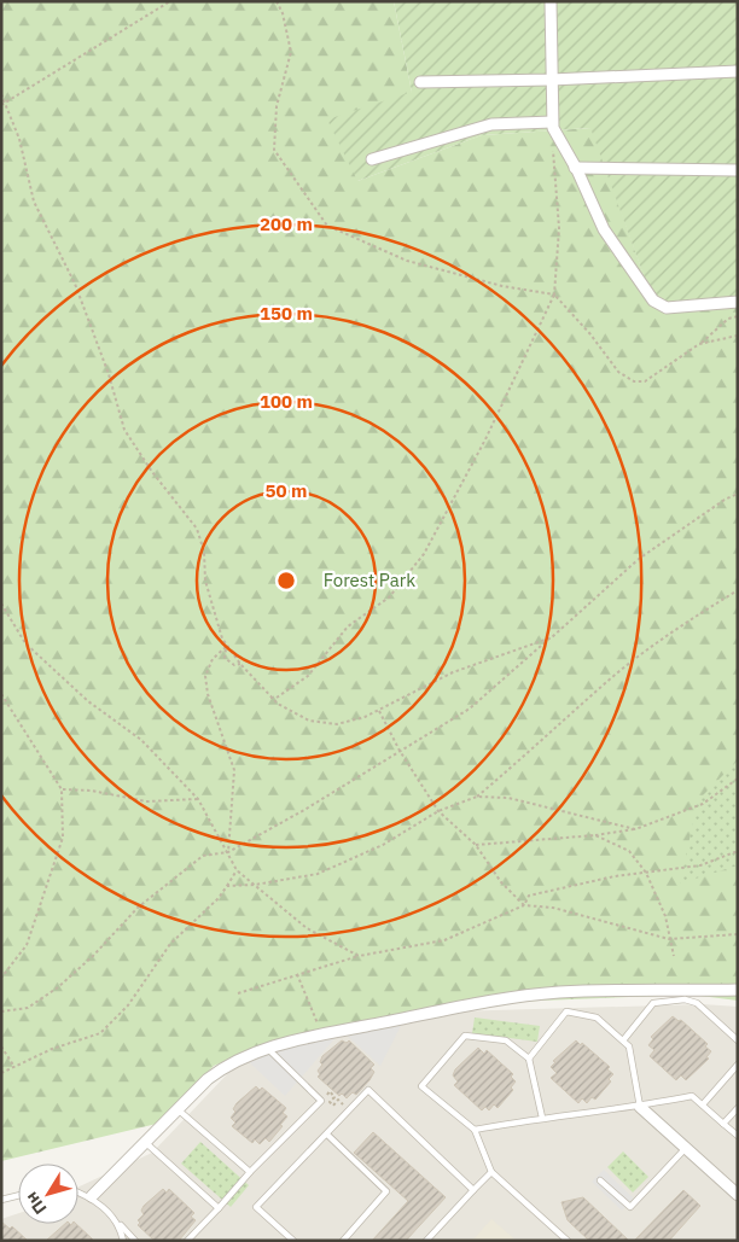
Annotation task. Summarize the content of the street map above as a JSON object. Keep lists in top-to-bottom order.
{
  "parks": ["Forest Park"],
  "north": "bottom left",
  "rings": [
    "200 m",
    "150 m",
    "100 m",
    "50 m"
  ]
}
